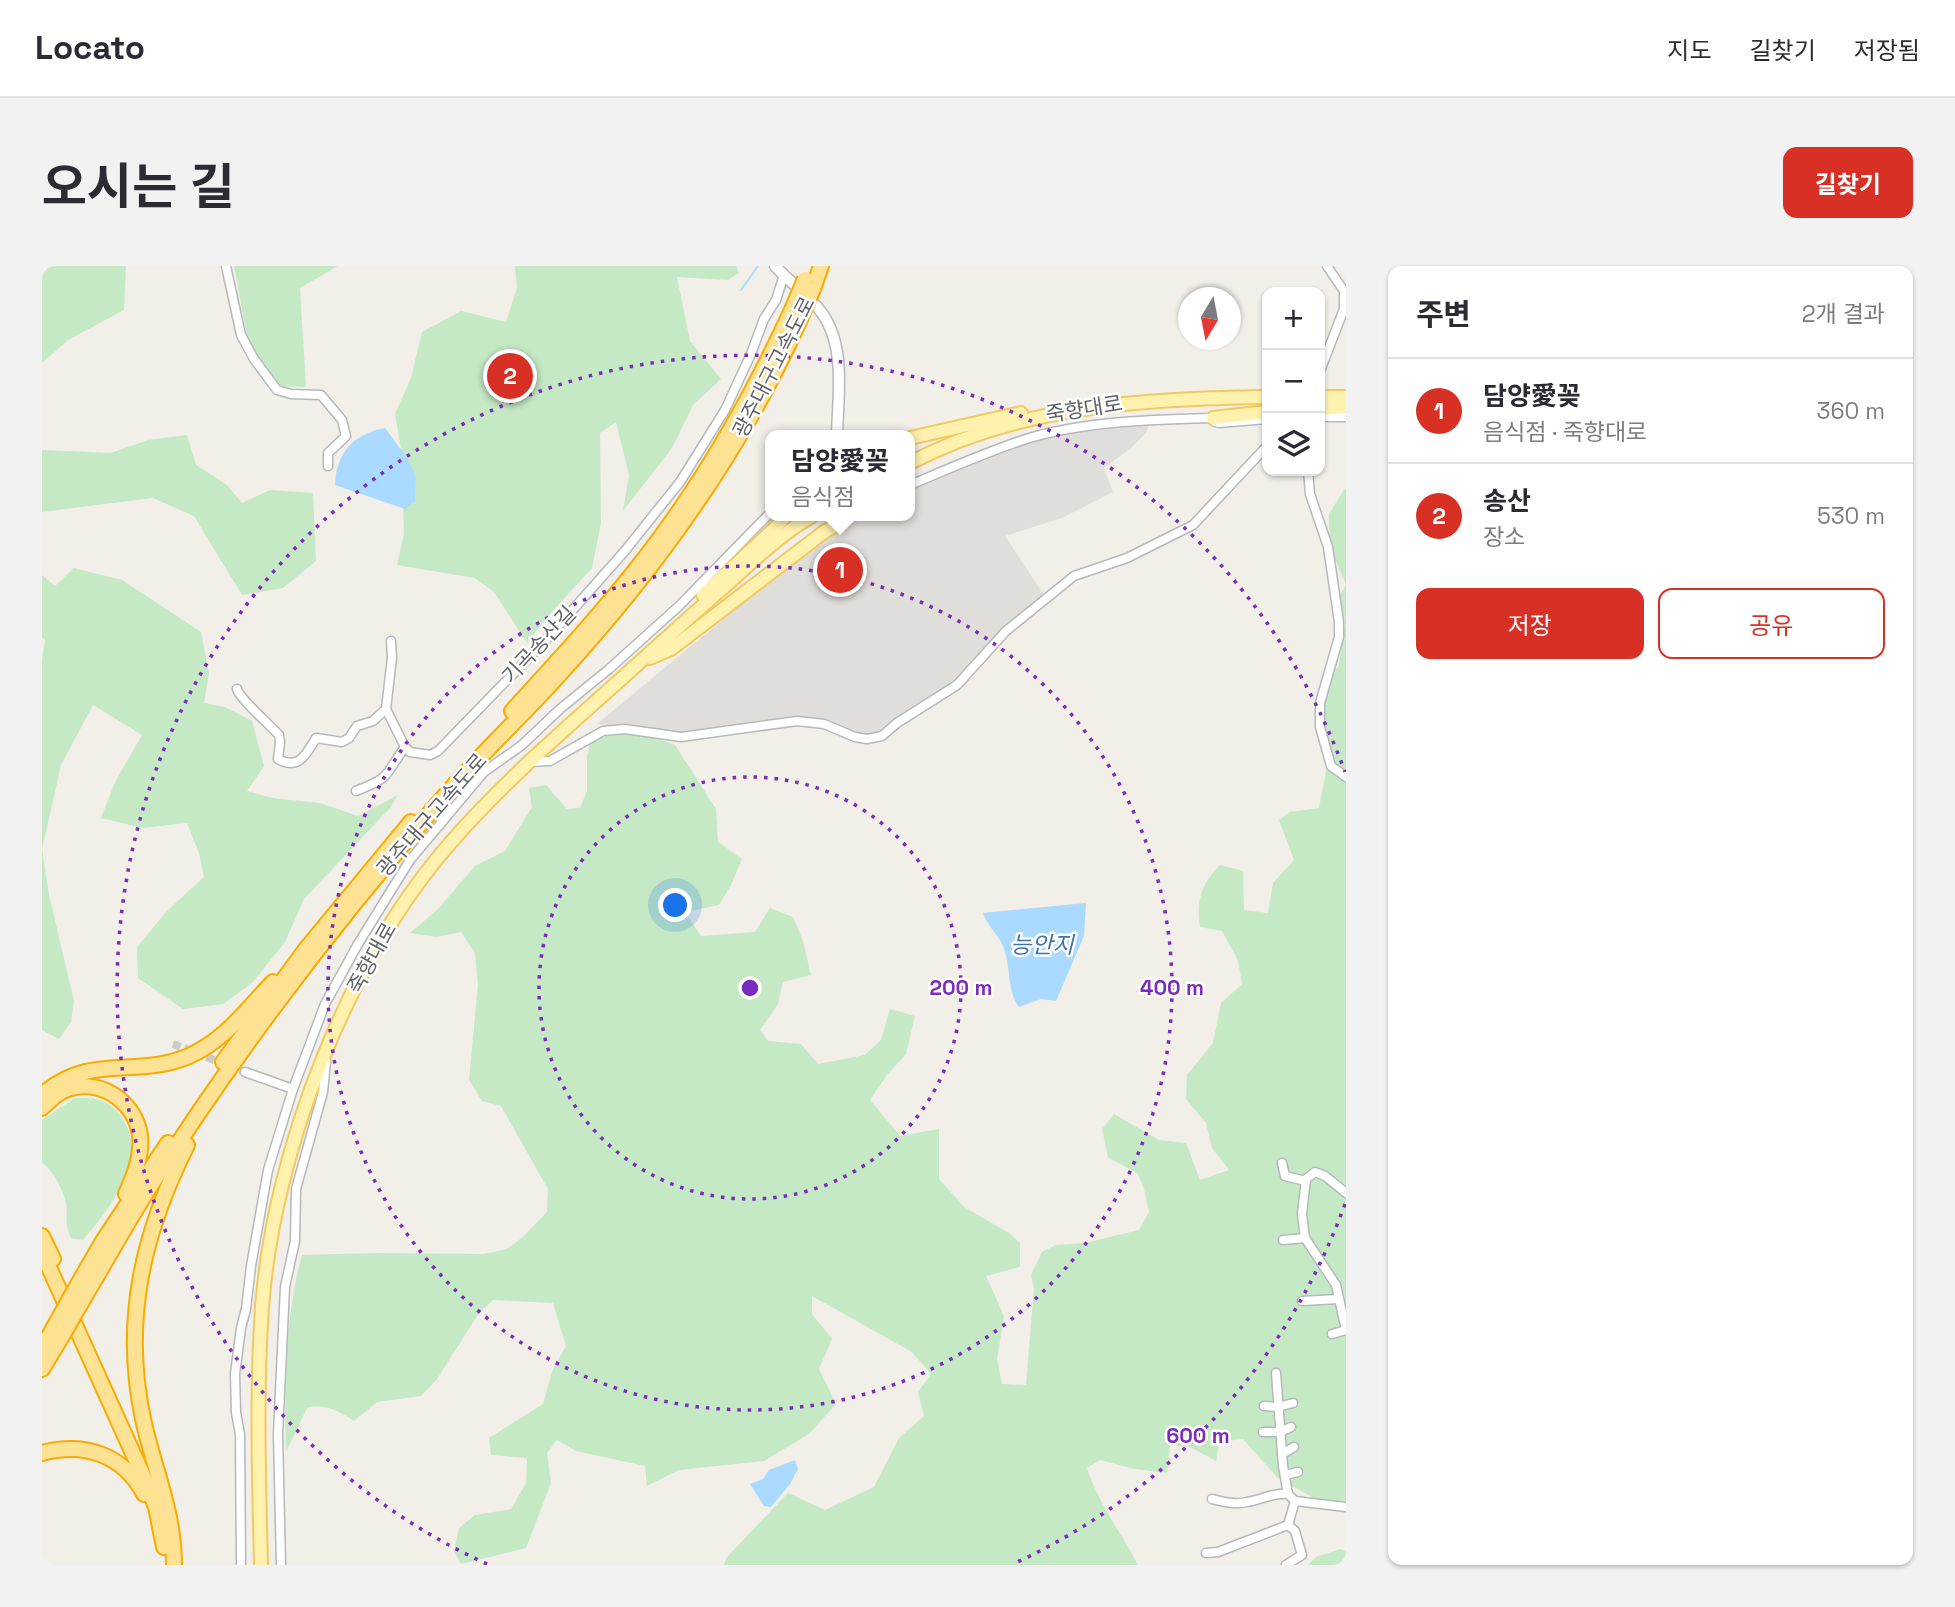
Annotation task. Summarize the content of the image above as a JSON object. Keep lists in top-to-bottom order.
{
  "streets": {
    "highway": ["광주대구고속도로"],
    "main road": ["죽향대로"],
    "street": ["기곡송산길"]
  },
  "water": ["능안지"],
  "north": "bottom",
  "page": {
    "header": "Locato",
    "nav": ["지도", "길찾기", "저장됨"],
    "title": "오시는 길",
    "buttons": [
      "길찾기",
      ["저장", "공유"]
    ],
    "heading": ["주변", "2개 결과"],
    "map_buttons": ["+", "−"],
    "pins": ["2", "1"],
    "list": [
      {
        "mark": "1",
        "name": "담양愛꽂",
        "note": "음식점 · 죽향대로",
        "value": "360 m"
      },
      {
        "mark": "2",
        "name": "송산",
        "note": "장소",
        "value": "530 m"
      }
    ],
    "popup": ["담양愛꽂", "음식점"]
  },
  "rings": ["200 m", "400 m", "600 m"]
}
